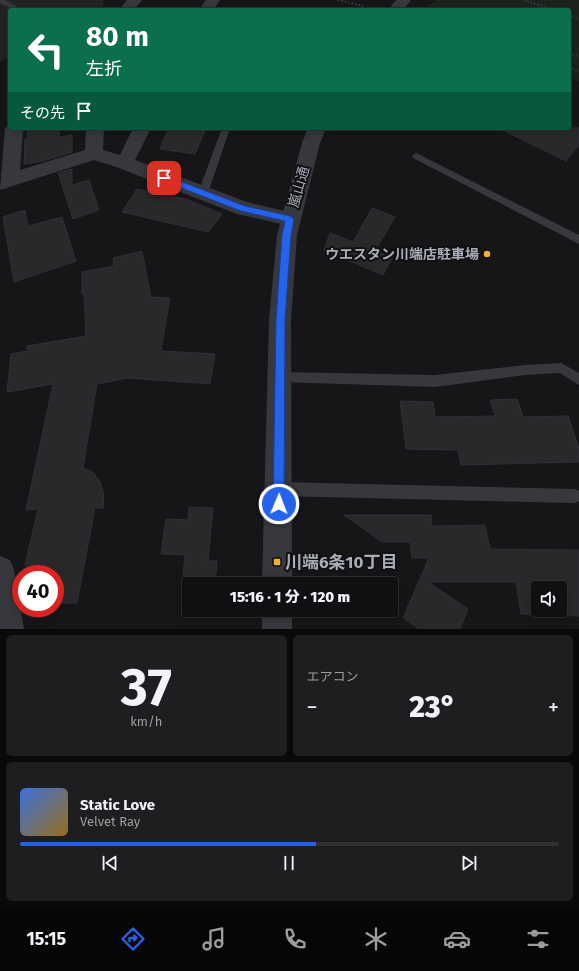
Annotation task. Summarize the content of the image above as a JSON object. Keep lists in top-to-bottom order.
{
  "streets": {
    "street": ["嵐山通"]
  },
  "places": {
    "other": ["ウエスタン川端店駐車場"],
    "transit": ["川端6条10丁目"]
  },
  "page": {
    "turn": ["80 m", "左折"],
    "then": "その先",
    "limit": "40",
    "trip": "15:16 · 1 分 · 120 m",
    "tile": [
      ["37", "km/h"],
      "エアコン"
    ],
    "heat": ["−", "23°", "+"],
    "song": ["Static Love", "Velvet Ray"],
    "tabs": "15:15"
  }
}
